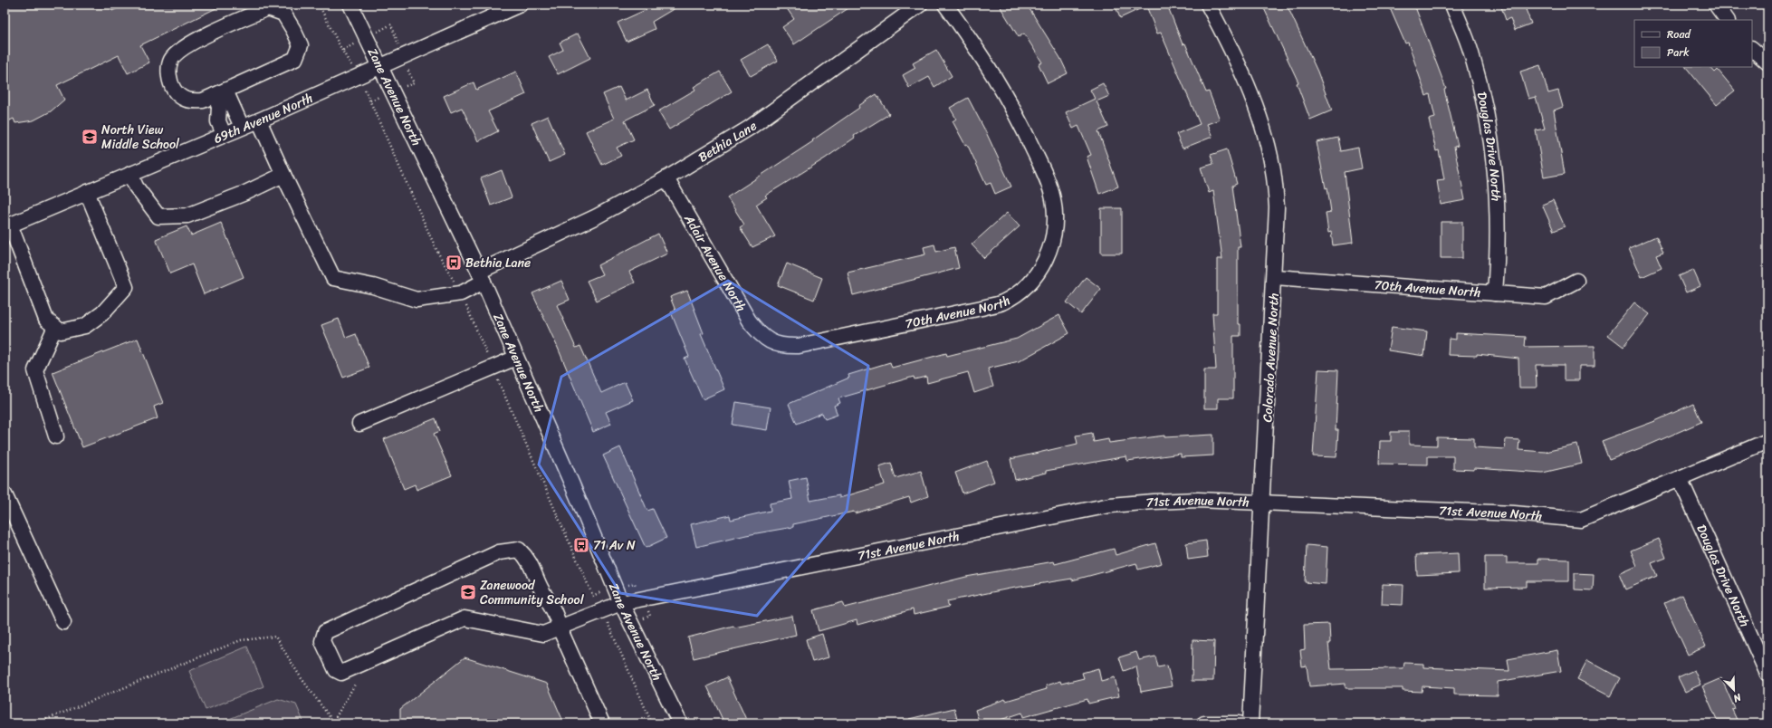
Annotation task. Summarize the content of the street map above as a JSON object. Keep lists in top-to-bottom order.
{
  "streets": {
    "street": [
      "Zane Avenue North",
      "69th Avenue North",
      "Bethia Lane",
      "Douglas Drive North",
      "Adair Avenue North",
      "70th Avenue North",
      "Colorado Avenue North",
      "71st Avenue North"
    ]
  },
  "crossings": [
    ["Zane Avenue North", "69th Avenue North"],
    ["Zane Avenue North", "Bethia Lane"],
    ["Zane Avenue North", "71st Avenue North"],
    ["69th Avenue North", "Bethia Lane"],
    ["Bethia Lane", "Adair Avenue North"],
    ["Douglas Drive North", "70th Avenue North"],
    ["Douglas Drive North", "71st Avenue North"],
    ["Adair Avenue North", "70th Avenue North"],
    ["70th Avenue North", "Colorado Avenue North"],
    ["Colorado Avenue North", "71st Avenue North"]
  ],
  "places": {
    "school or university": ["North View Middle School", "Zanewood Community School"],
    "bus stop": ["Bethia Lane", "71 Av N"]
  },
  "legend": ["Road", "Park"],
  "north": "bottom right"
}
